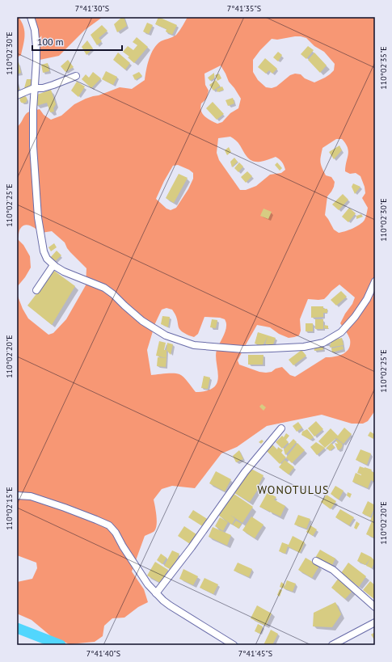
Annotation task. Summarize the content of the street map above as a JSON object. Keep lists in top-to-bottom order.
{
  "districts": ["WONOTULUS"],
  "scale_bar": "100 m",
  "coordinates": [
    "7°41'30\"S",
    "7°41'35\"S",
    "110°02'30\"E",
    "110°02'35\"E",
    "110°02'25\"E",
    "110°02'20\"E",
    "110°02'15\"E",
    "7°41'40\"S",
    "7°41'45\"S"
  ]
}
